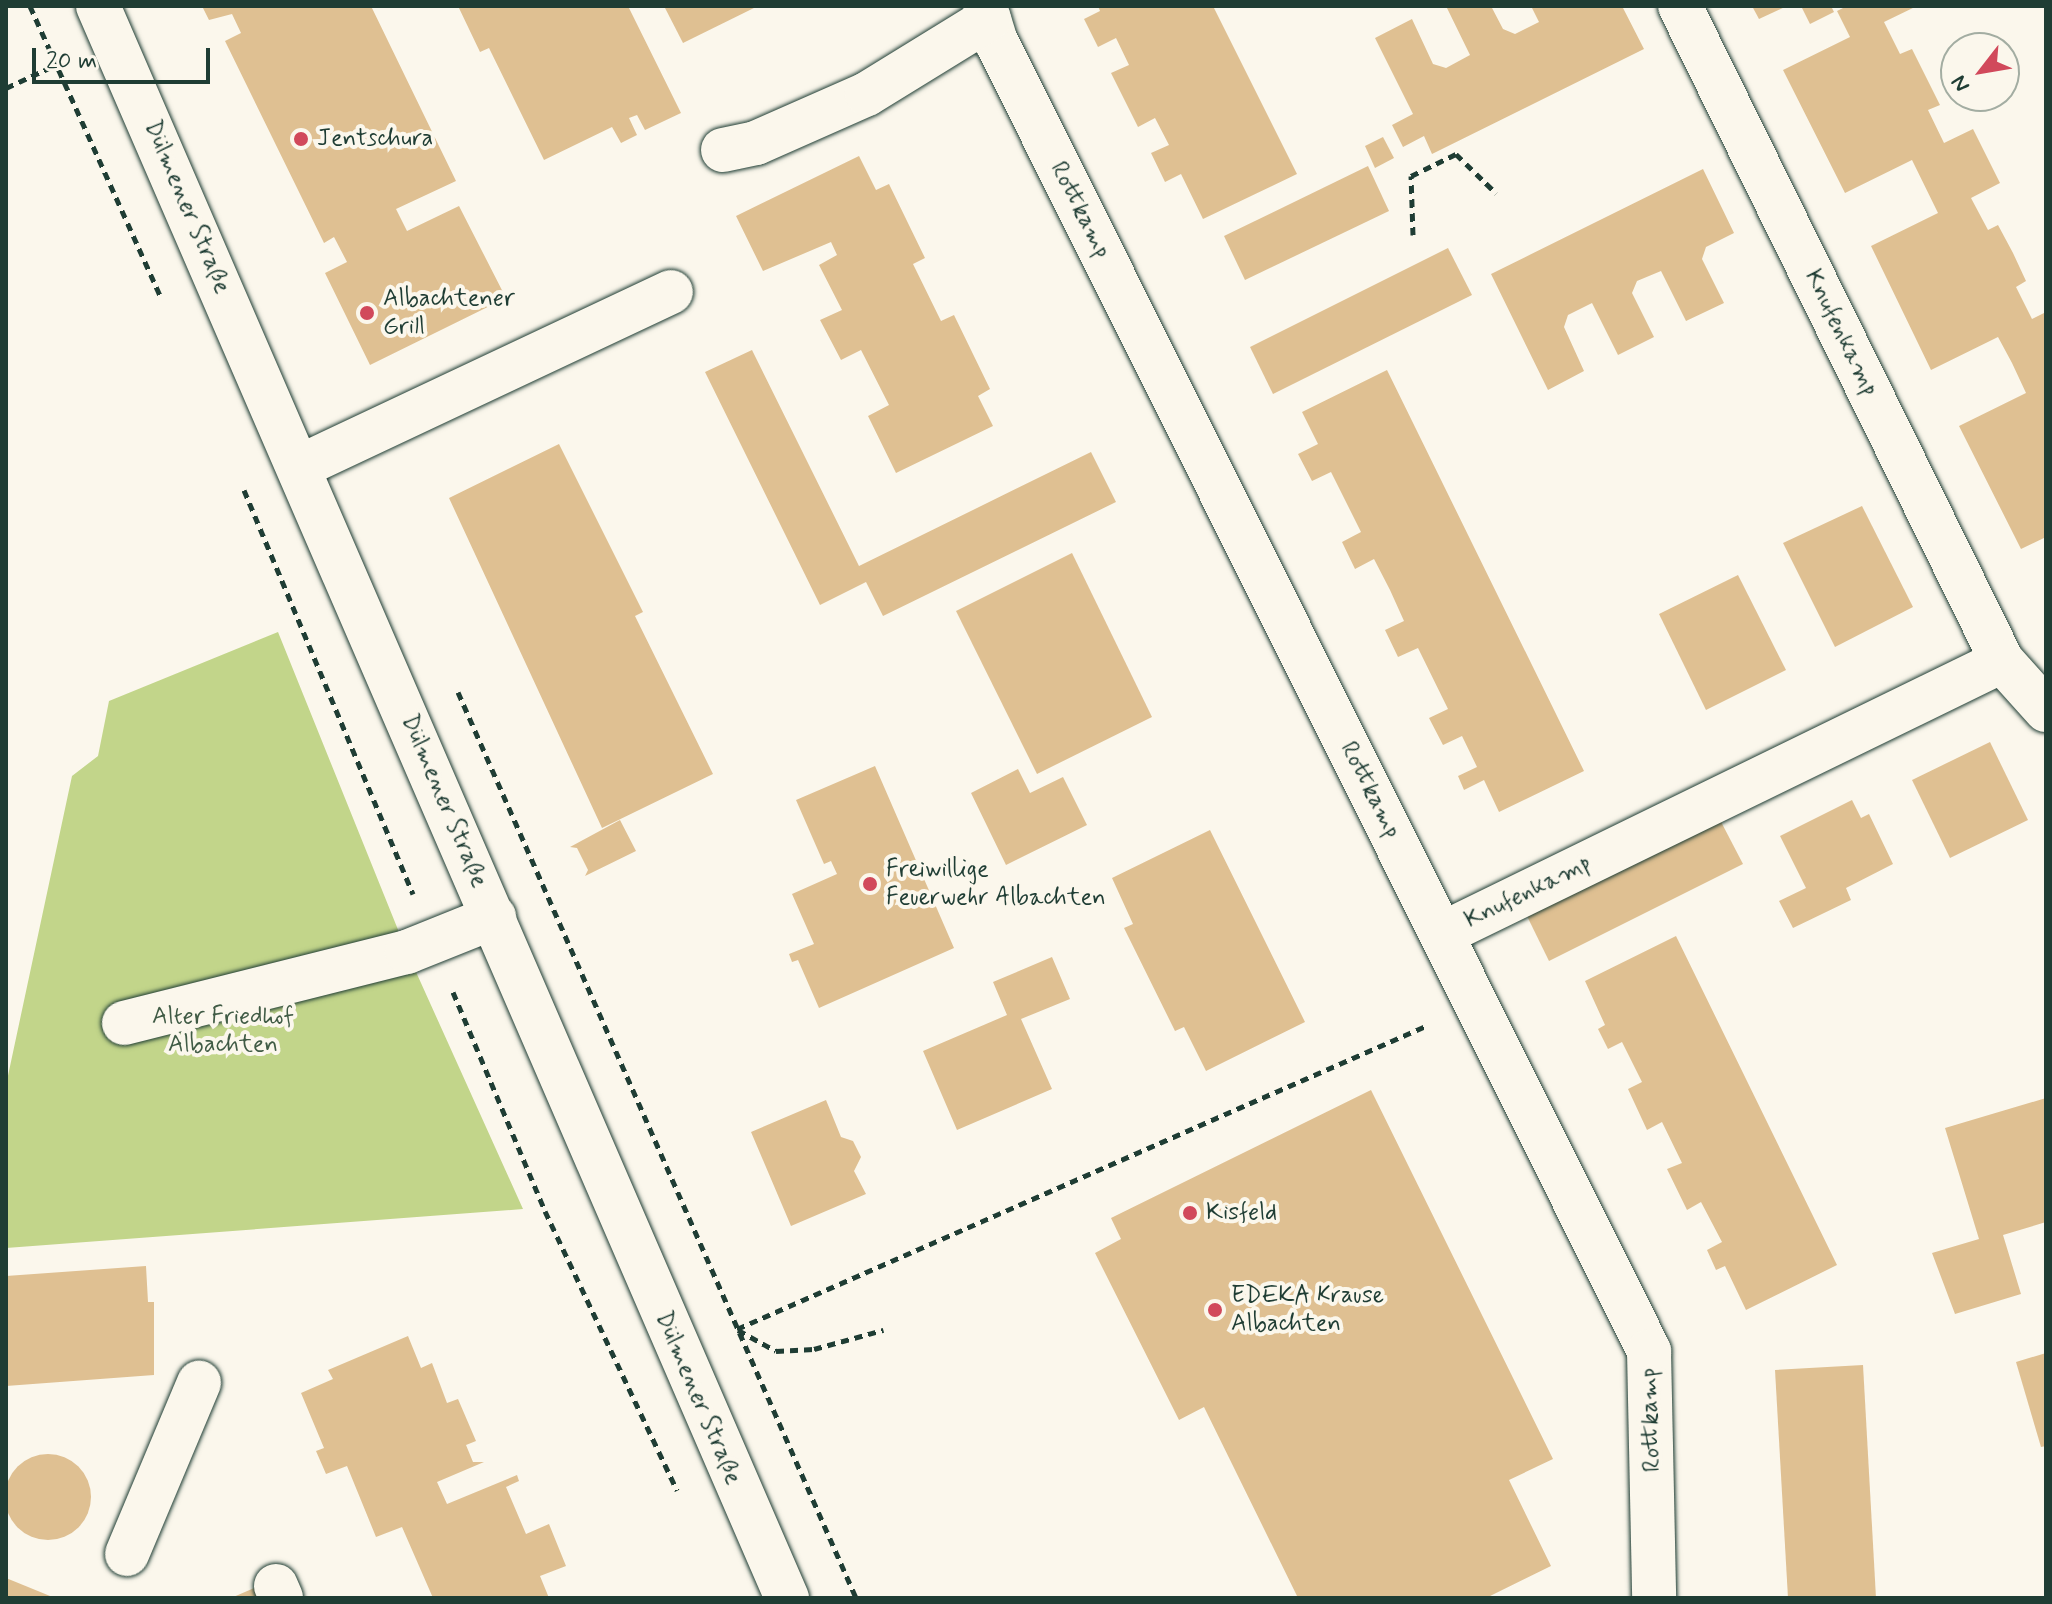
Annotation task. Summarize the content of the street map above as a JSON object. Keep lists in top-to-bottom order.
{
  "streets": {
    "street": ["Dülmener Straße", "Rottkamp", "Knufenkamp"]
  },
  "crossings": [
    ["Rottkamp", "Knufenkamp"]
  ],
  "parks": ["Alter Friedhof Albachten"],
  "places": [
    "Jentschura",
    "Albachtener Grill",
    "Freiwillige Feuerwehr Albachten",
    "Kisfeld",
    "EDEKA Krause Albachten"
  ],
  "scale_bar": "20 m",
  "north": "bottom left"
}
